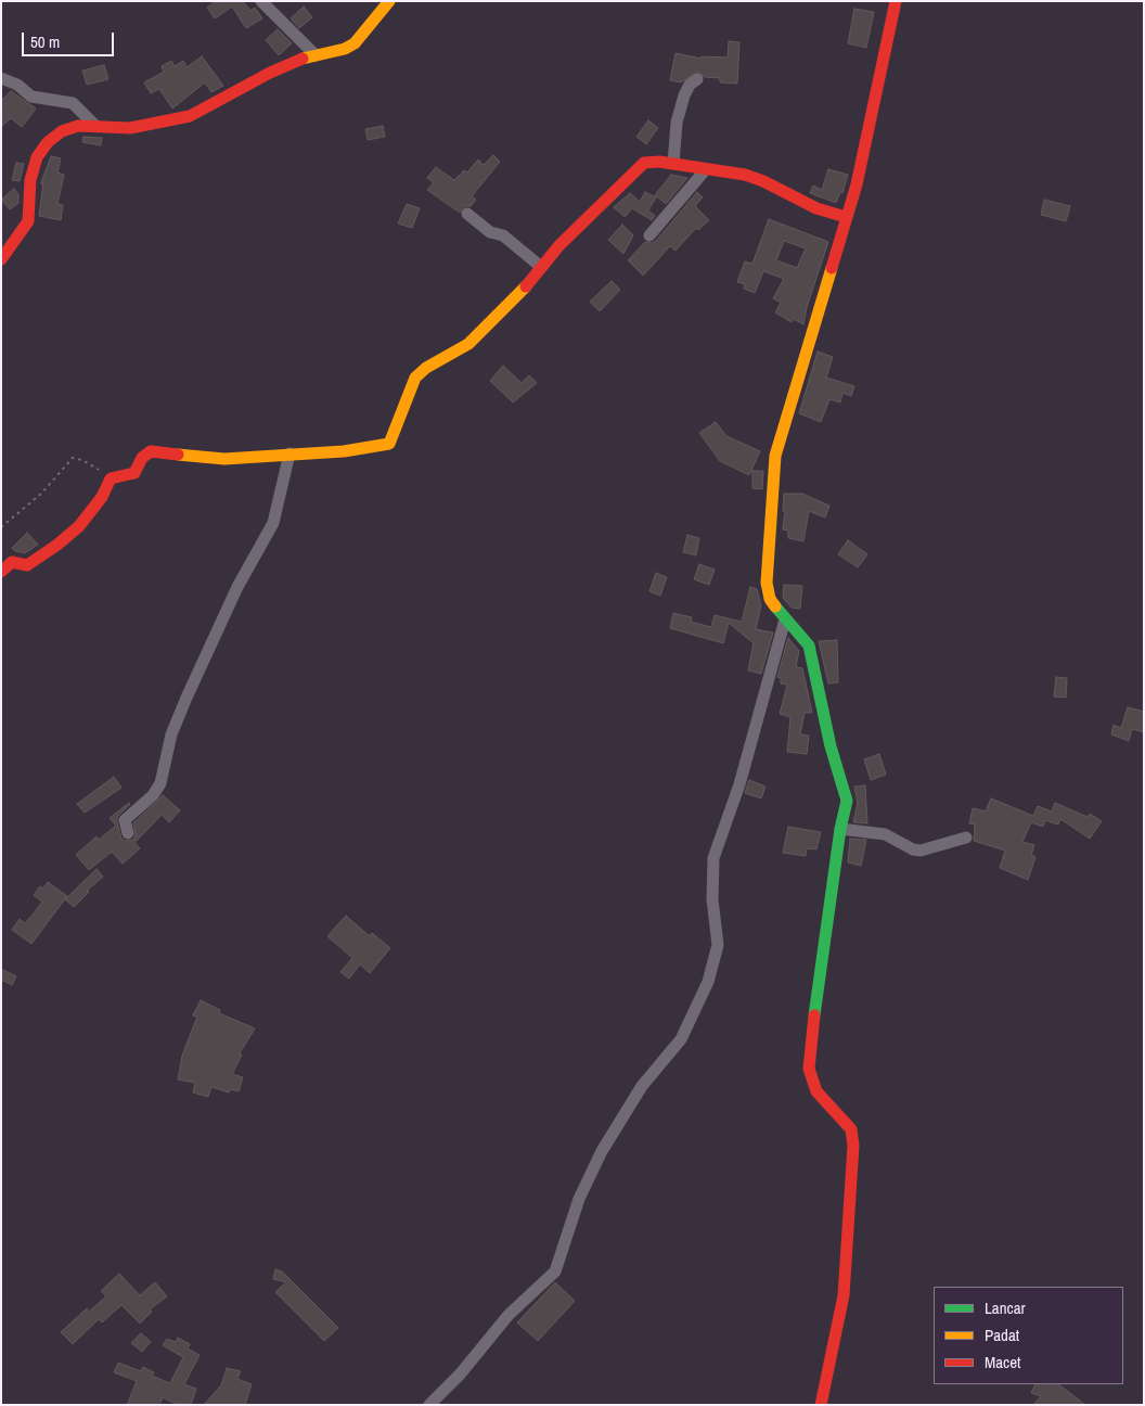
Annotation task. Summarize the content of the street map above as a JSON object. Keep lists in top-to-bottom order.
{
  "legend": ["Lancar", "Padat", "Macet"],
  "scale_bar": "50 m"
}
